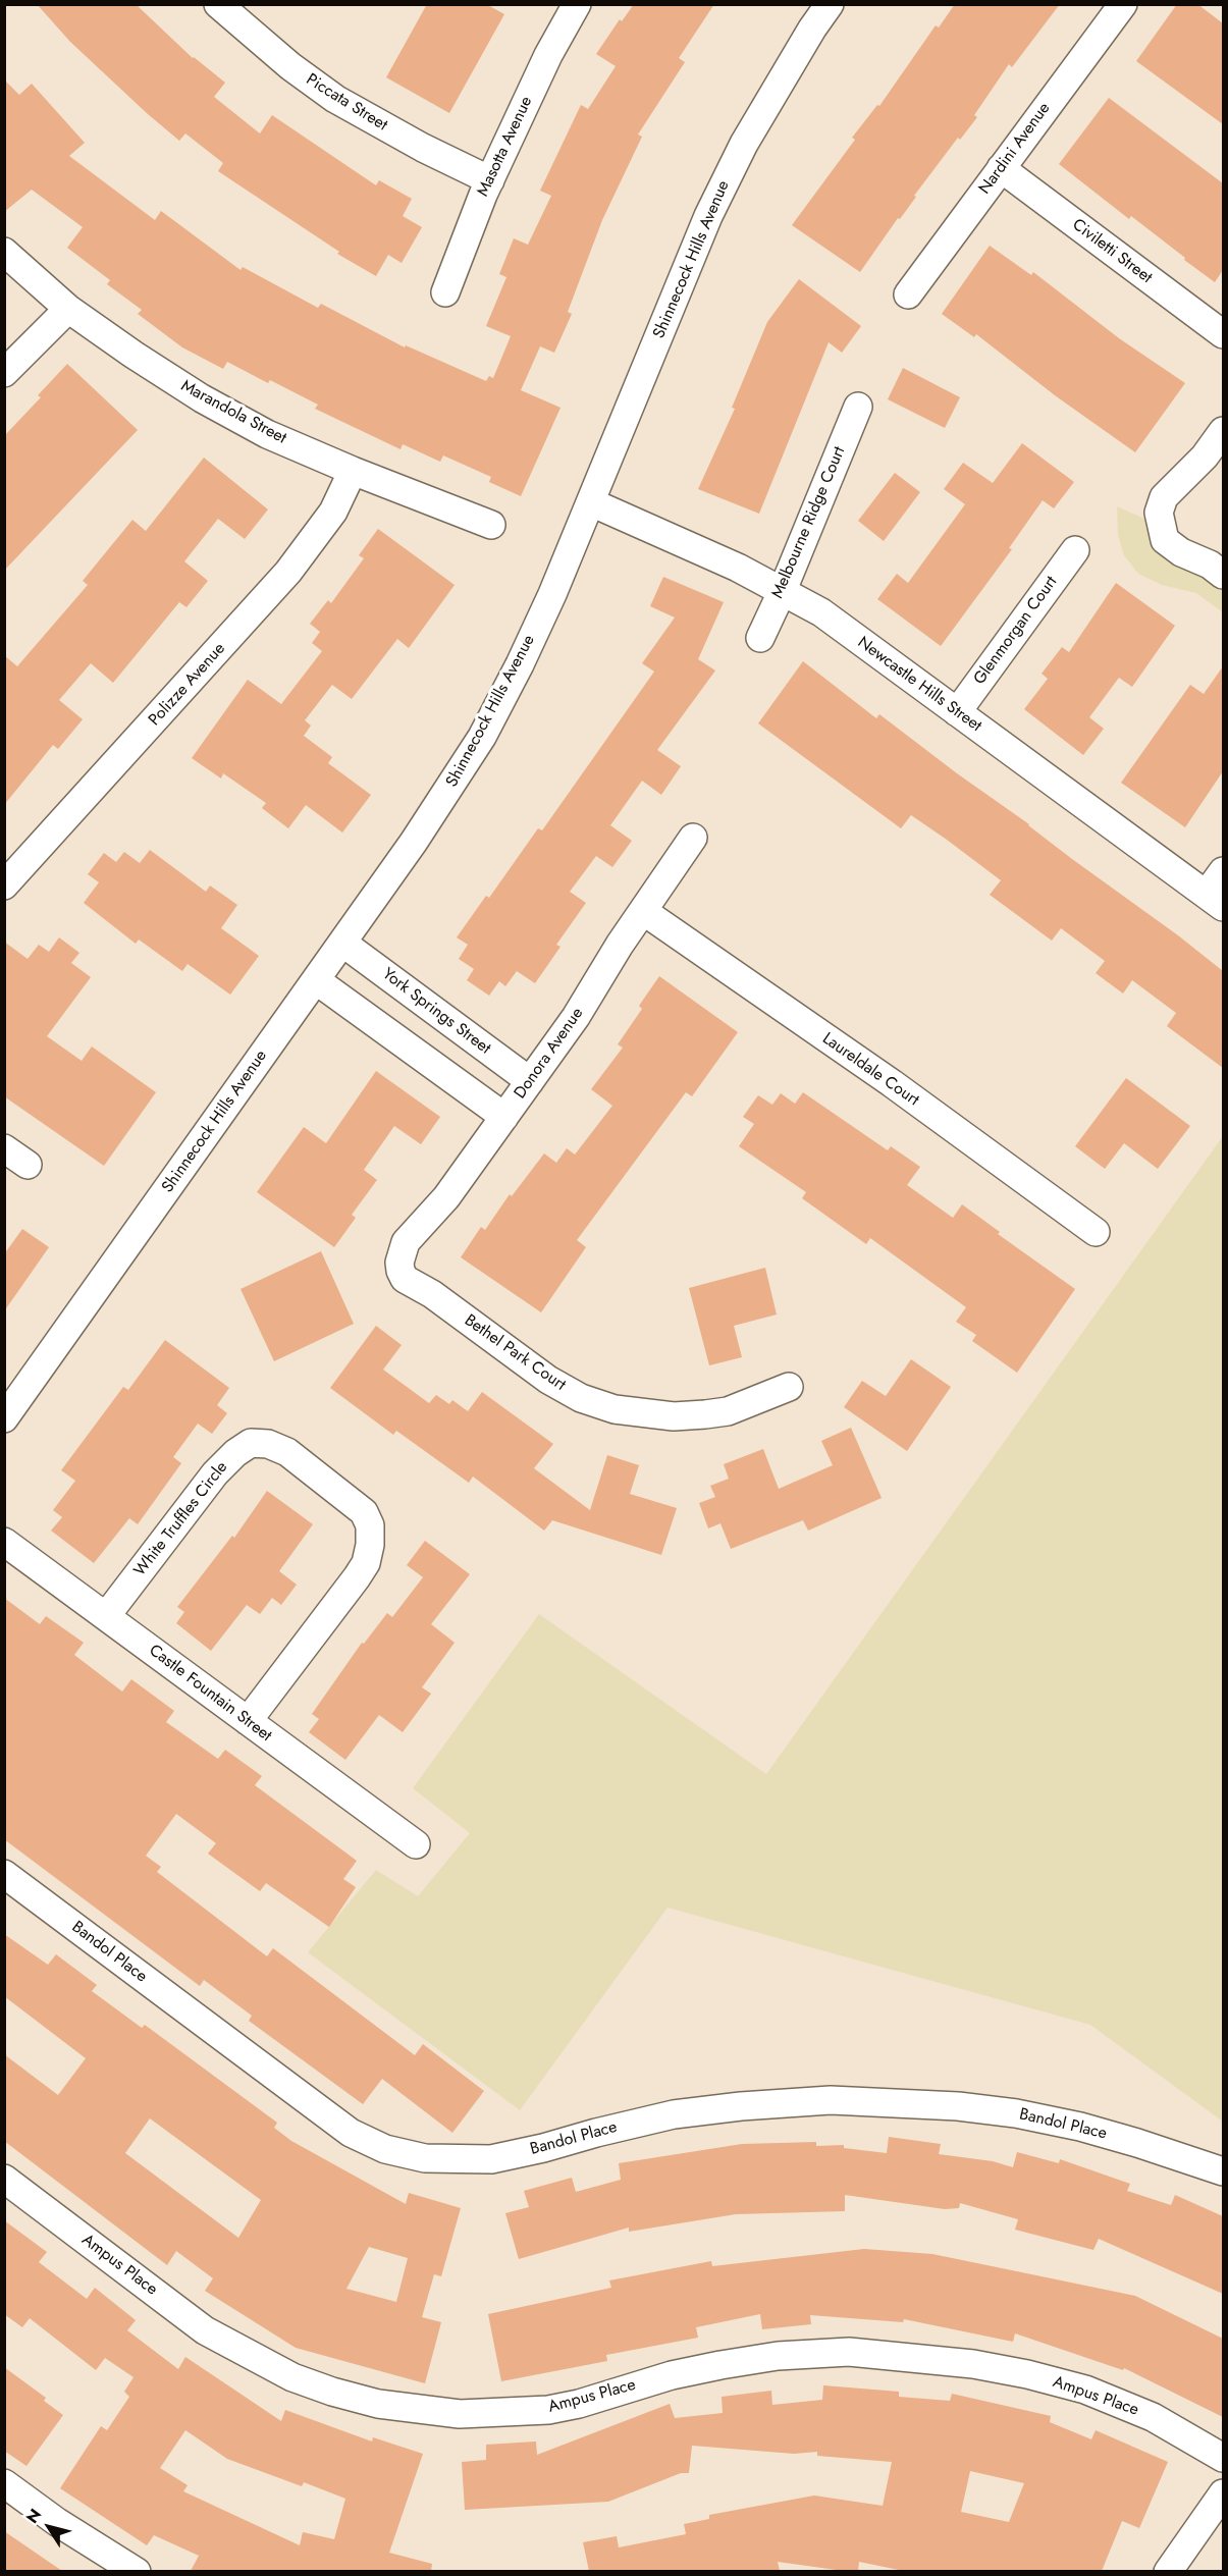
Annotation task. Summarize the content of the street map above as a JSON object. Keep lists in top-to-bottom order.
{
  "streets": {
    "street": [
      "Piccata Street",
      "Masotta Avenue",
      "Nardini Avenue",
      "Civiletti Street",
      "Shinnecock Hills Avenue",
      "Marandola Street",
      "Melbourne Ridge Court",
      "Glenmorgan Court",
      "Polizze Avenue",
      "Newcastle Hills Street",
      "York Springs Street",
      "Donora Avenue",
      "Laureldale Court",
      "Bethel Park Court",
      "White Truffles Circle",
      "Castle Fountain Street",
      "Bandol Place",
      "Ampus Place"
    ]
  },
  "crossings": [
    ["Piccata Street", "Masotta Avenue"],
    ["Nardini Avenue", "Civiletti Street"],
    ["Shinnecock Hills Avenue", "Newcastle Hills Street"],
    ["Shinnecock Hills Avenue", "York Springs Street"],
    ["Marandola Street", "Polizze Avenue"],
    ["Melbourne Ridge Court", "Newcastle Hills Street"],
    ["Glenmorgan Court", "Newcastle Hills Street"],
    ["York Springs Street", "Donora Avenue"],
    ["Donora Avenue", "Laureldale Court"],
    ["Donora Avenue", "Bethel Park Court"],
    ["White Truffles Circle", "Castle Fountain Street"]
  ],
  "north": "top left"
}
